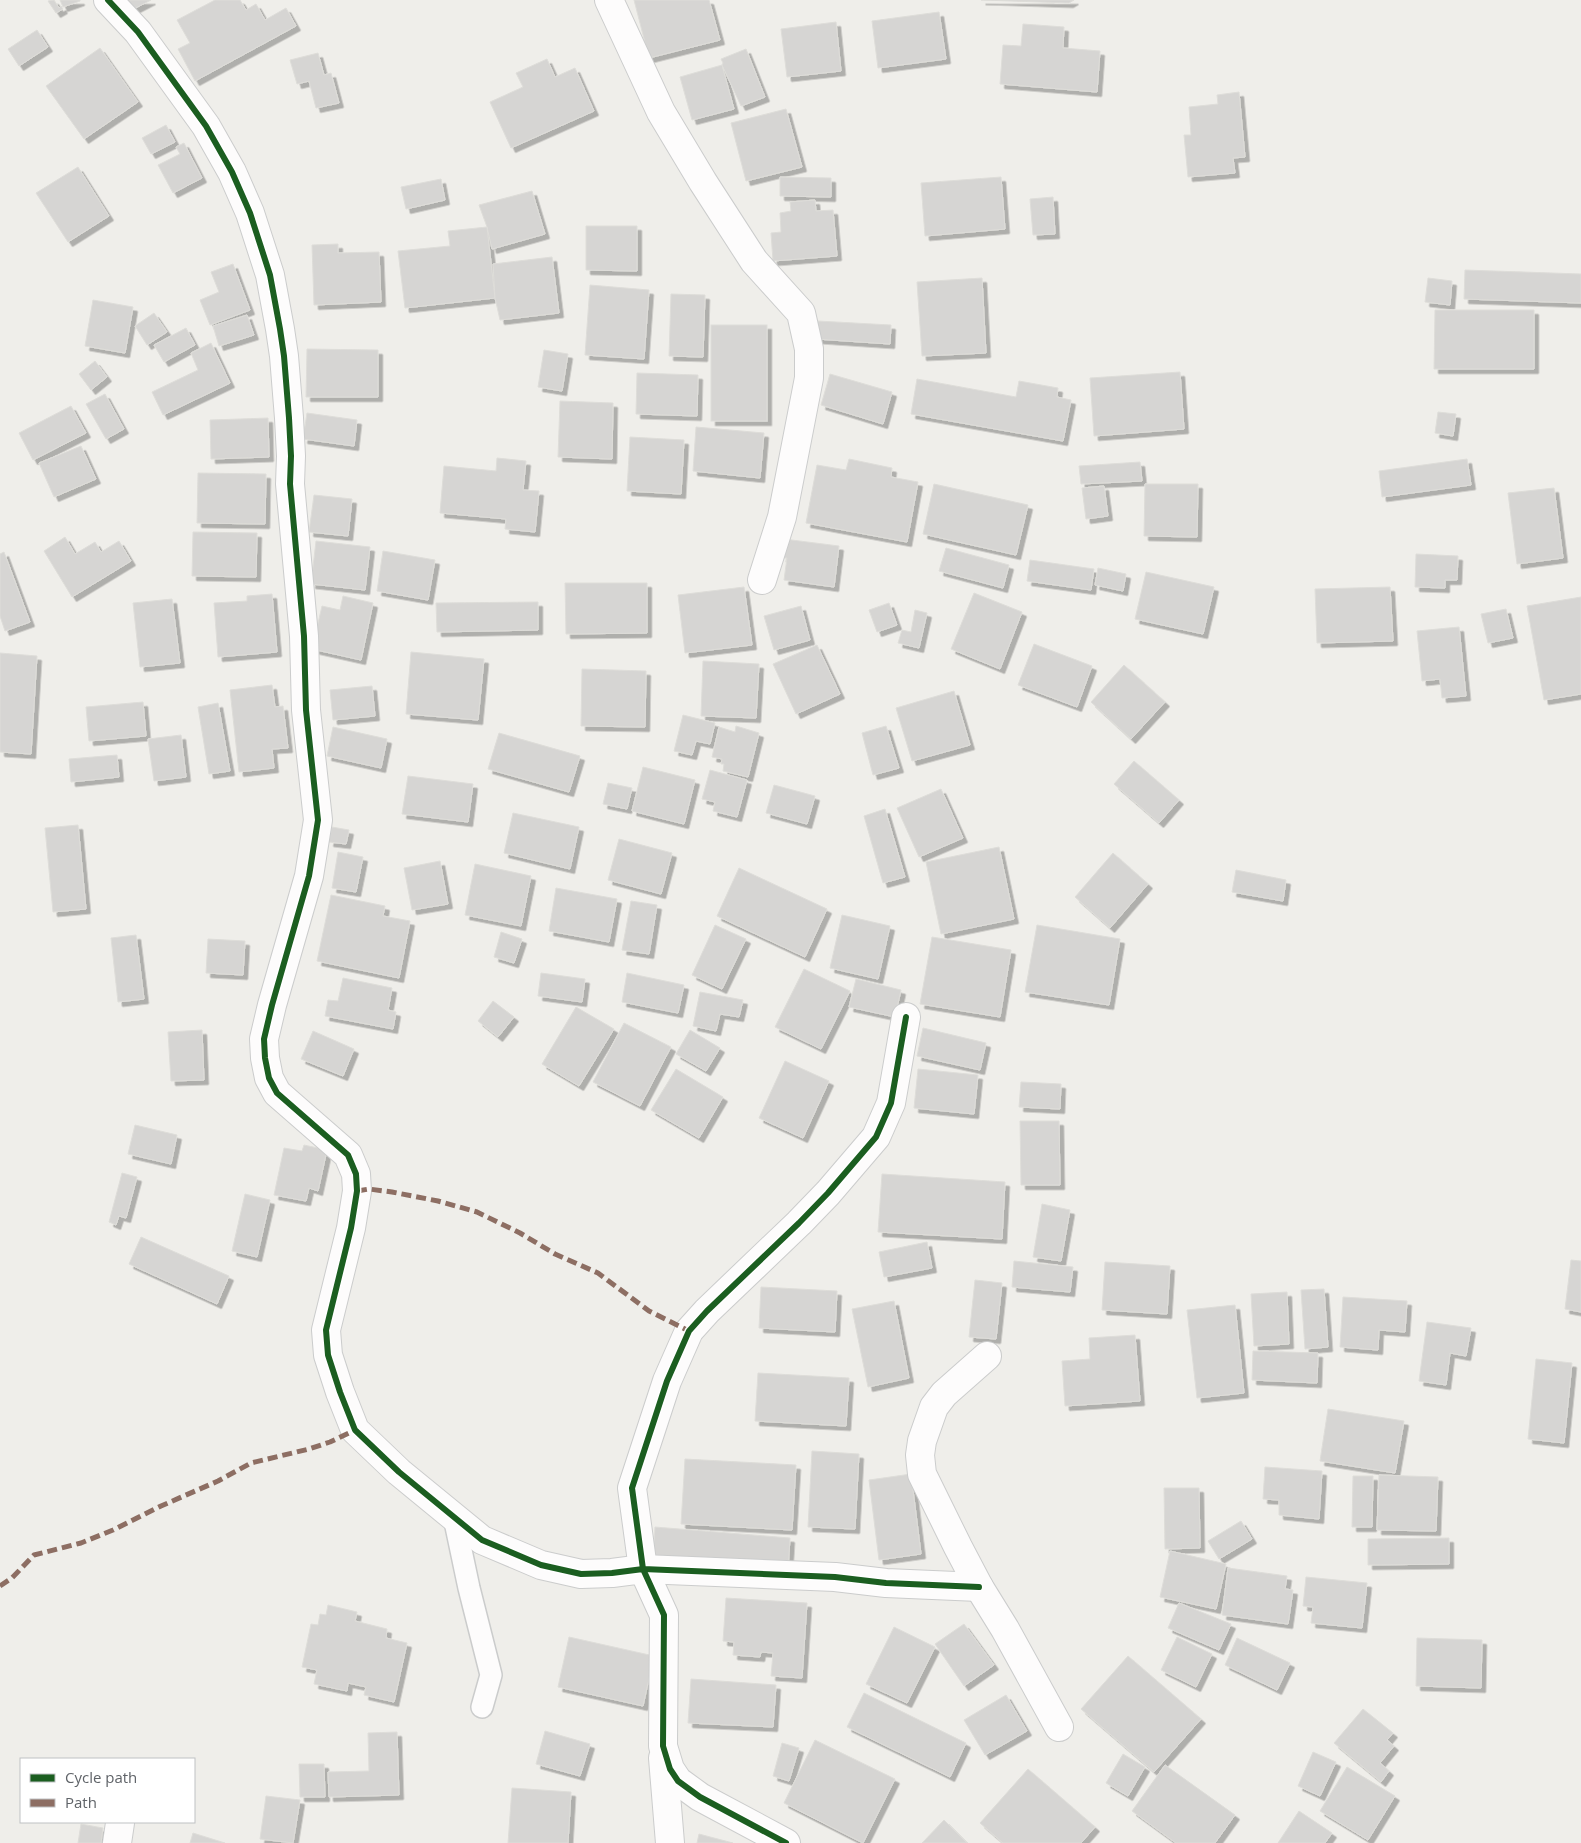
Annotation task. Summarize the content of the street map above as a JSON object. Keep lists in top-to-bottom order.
{
  "legend": ["Cycle path", "Path"]
}
